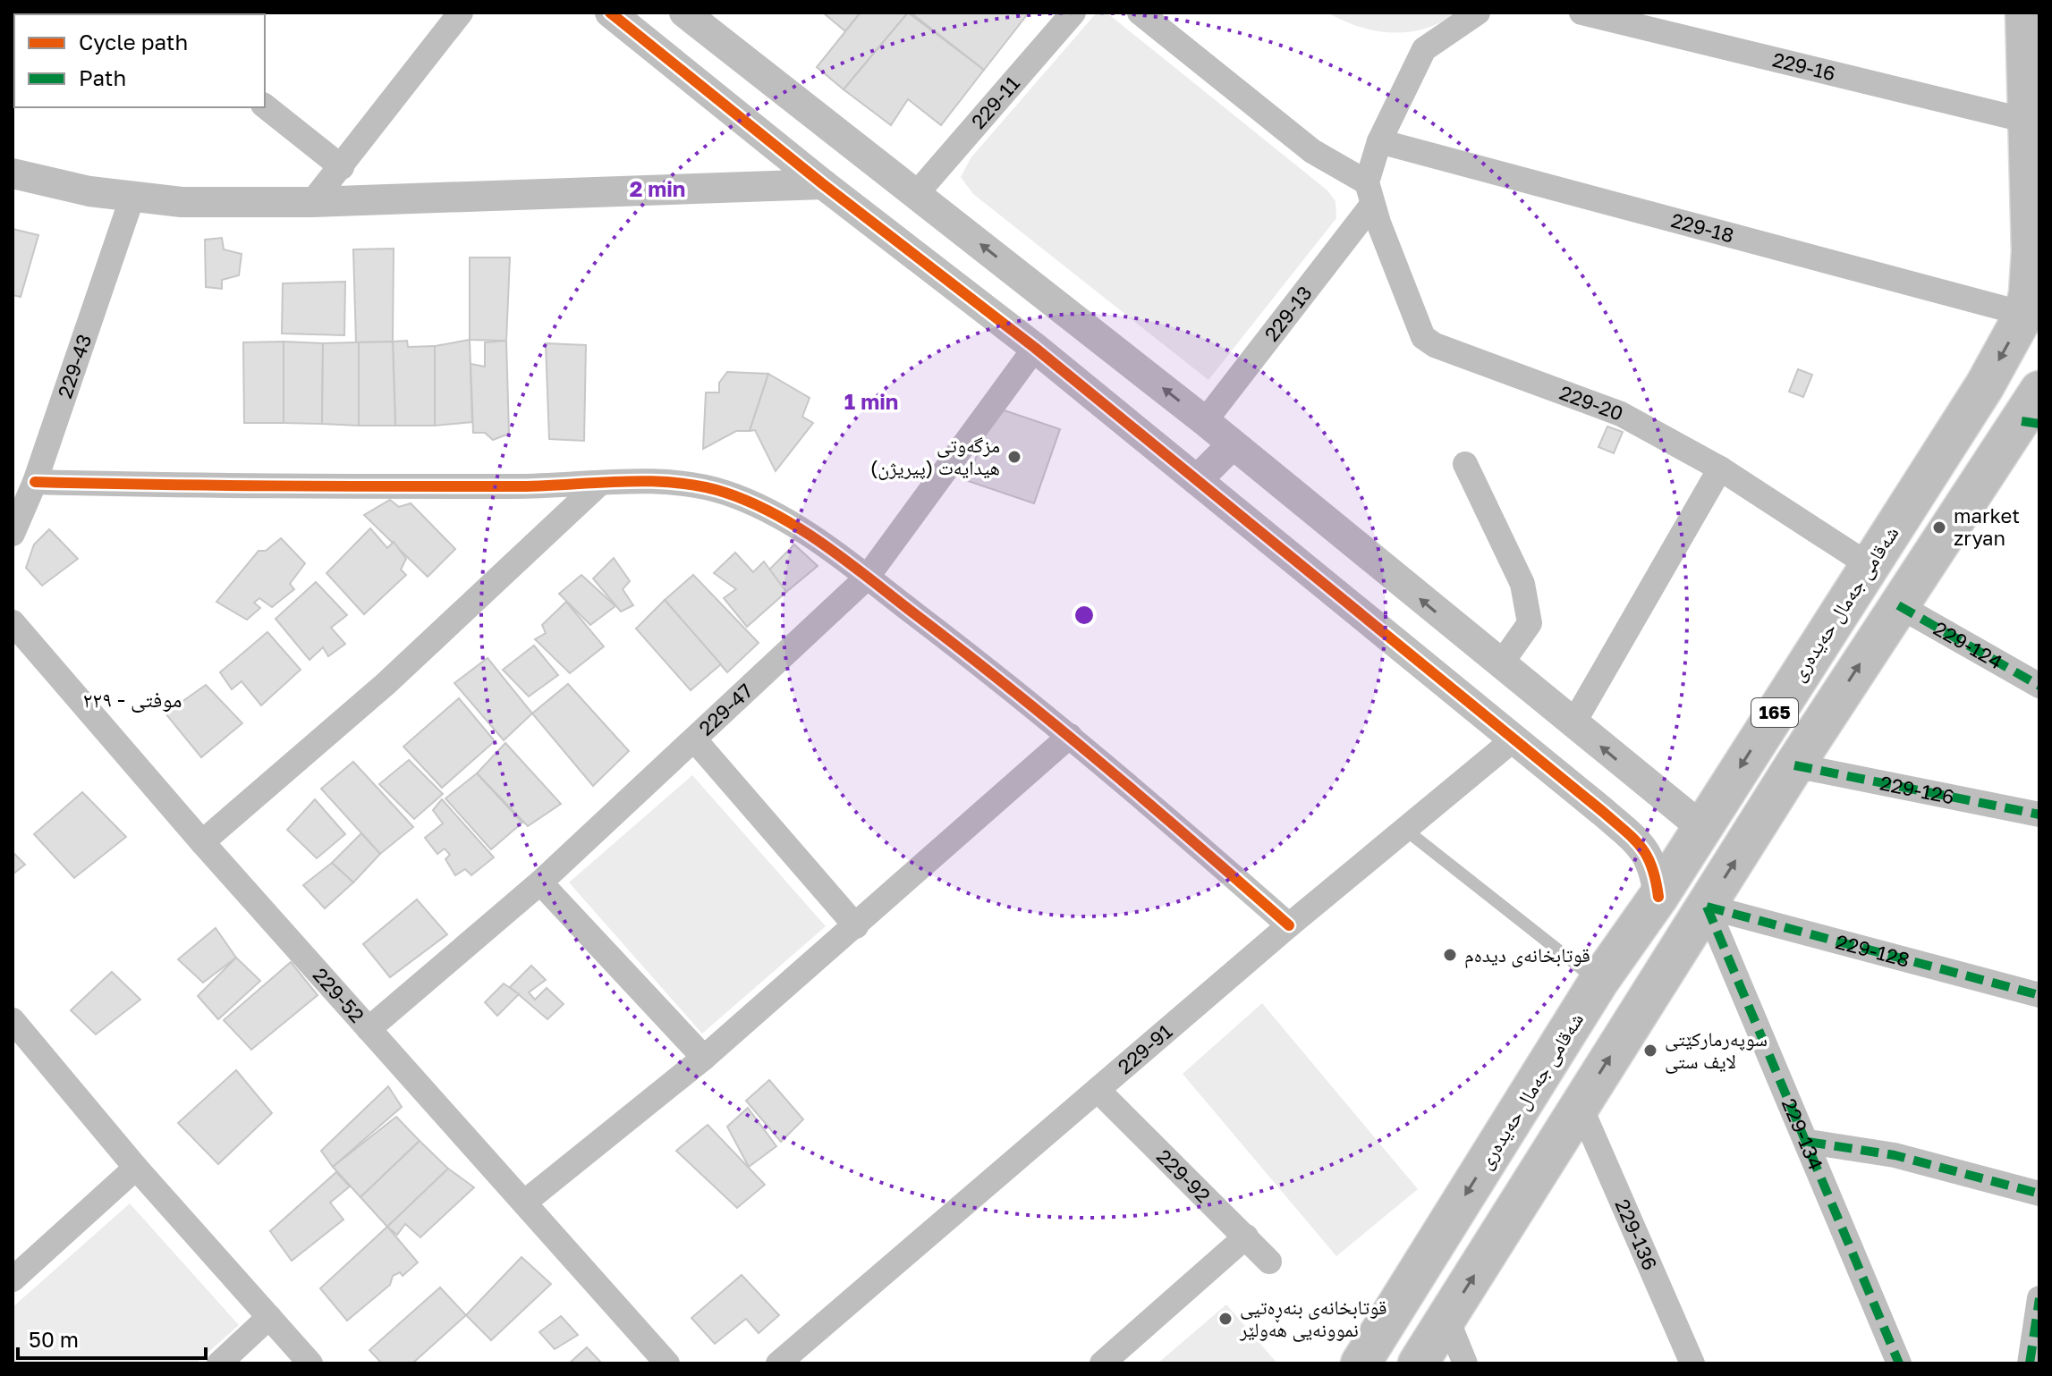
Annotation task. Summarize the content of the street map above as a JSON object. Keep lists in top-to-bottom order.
{
  "streets": {
    "main road": ["شەقامی جەمال حەیدەری", "165"],
    "street": [
      "229-16",
      "229-11",
      "229-18",
      "229-13",
      "229-43",
      "229-20",
      "229-124",
      "229-47",
      "229-126",
      "229-128",
      "229-52",
      "229-91",
      "229-134",
      "229-92",
      "229-136"
    ]
  },
  "crossings": [
    ["229-16", "شەقامی جەمال حەیدەری"],
    ["229-18", "شەقامی جەمال حەیدەری"],
    ["229-13", "229-20"],
    ["229-20", "شەقامی جەمال حەیدەری"],
    ["229-124", "165"],
    ["229-47", "229-52"],
    ["165", "229-126"],
    ["165", "229-128"],
    ["165", "229-134"],
    ["165", "229-136"],
    ["229-128", "229-134"],
    ["229-91", "229-92"]
  ],
  "districts": ["موفتی - ٢٢٩"],
  "places": [
    "مزگه‌وتی هیدایه‌ت (پیریژن)",
    "market zryan",
    "قوتابخانەی دیدەم",
    "سوپەرمارکێتی لایف ستی",
    "قوتابخانەی بنەڕەتیی نموونەیی هەولێر"
  ],
  "legend": ["Cycle path", "Path"],
  "scale_bar": "50 m",
  "rings": ["2 min", "1 min"]
}
